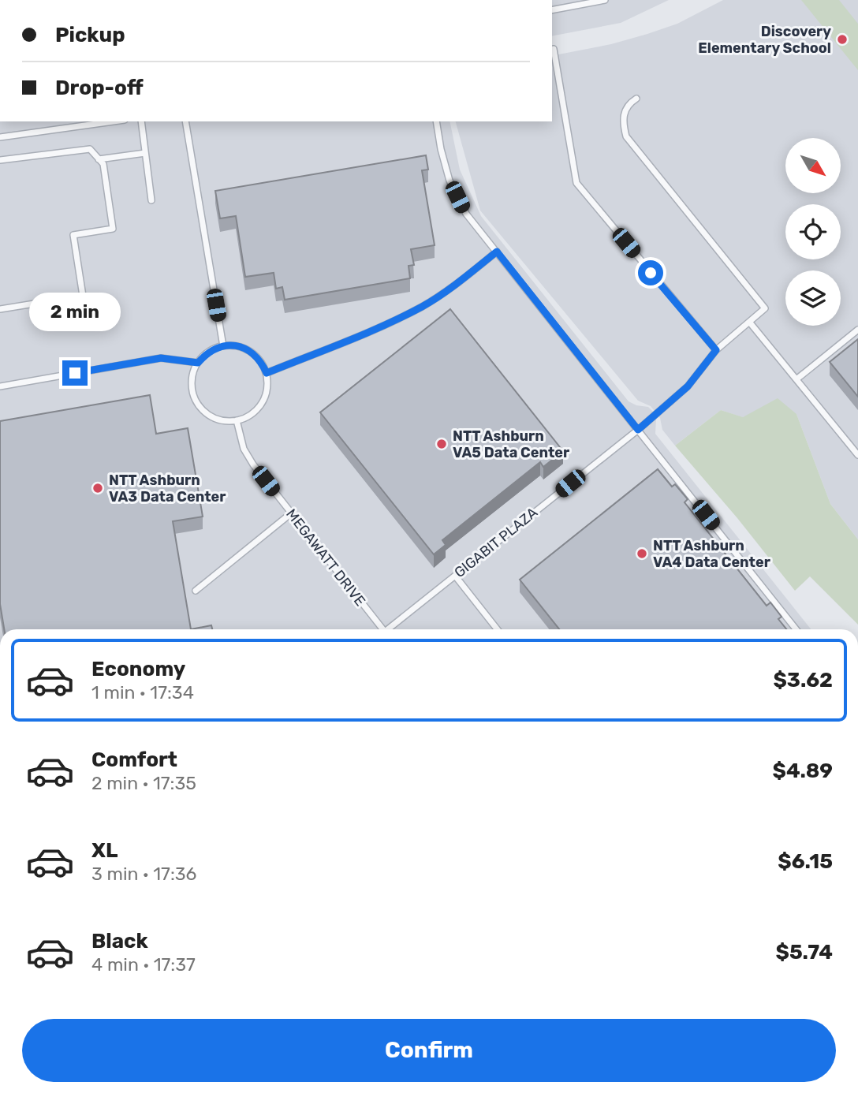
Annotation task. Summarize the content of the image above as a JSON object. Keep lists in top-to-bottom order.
{
  "streets": {
    "lane": ["GIGABIT PLAZA", "MEGAWATT DRIVE"]
  },
  "places": [
    "Discovery Elementary School",
    "NTT Ashburn VA5 Data Center",
    "NTT Ashburn VA3 Data Center",
    "NTT Ashburn VA4 Data Center"
  ],
  "north": "bottom right",
  "page": {
    "banner": ["Pickup", "Drop-off"],
    "bubble": "2 min",
    "list": [
      {
        "name": "Economy",
        "note": "1 min · 17:34",
        "value": "$3.62"
      },
      {
        "name": "Comfort",
        "note": "2 min · 17:35",
        "value": "$4.89"
      },
      {
        "name": "XL",
        "note": "3 min · 17:36",
        "value": "$6.15"
      },
      {
        "name": "Black",
        "note": "4 min · 17:37",
        "value": "$5.74"
      }
    ],
    "buttons": "Confirm"
  }
}
